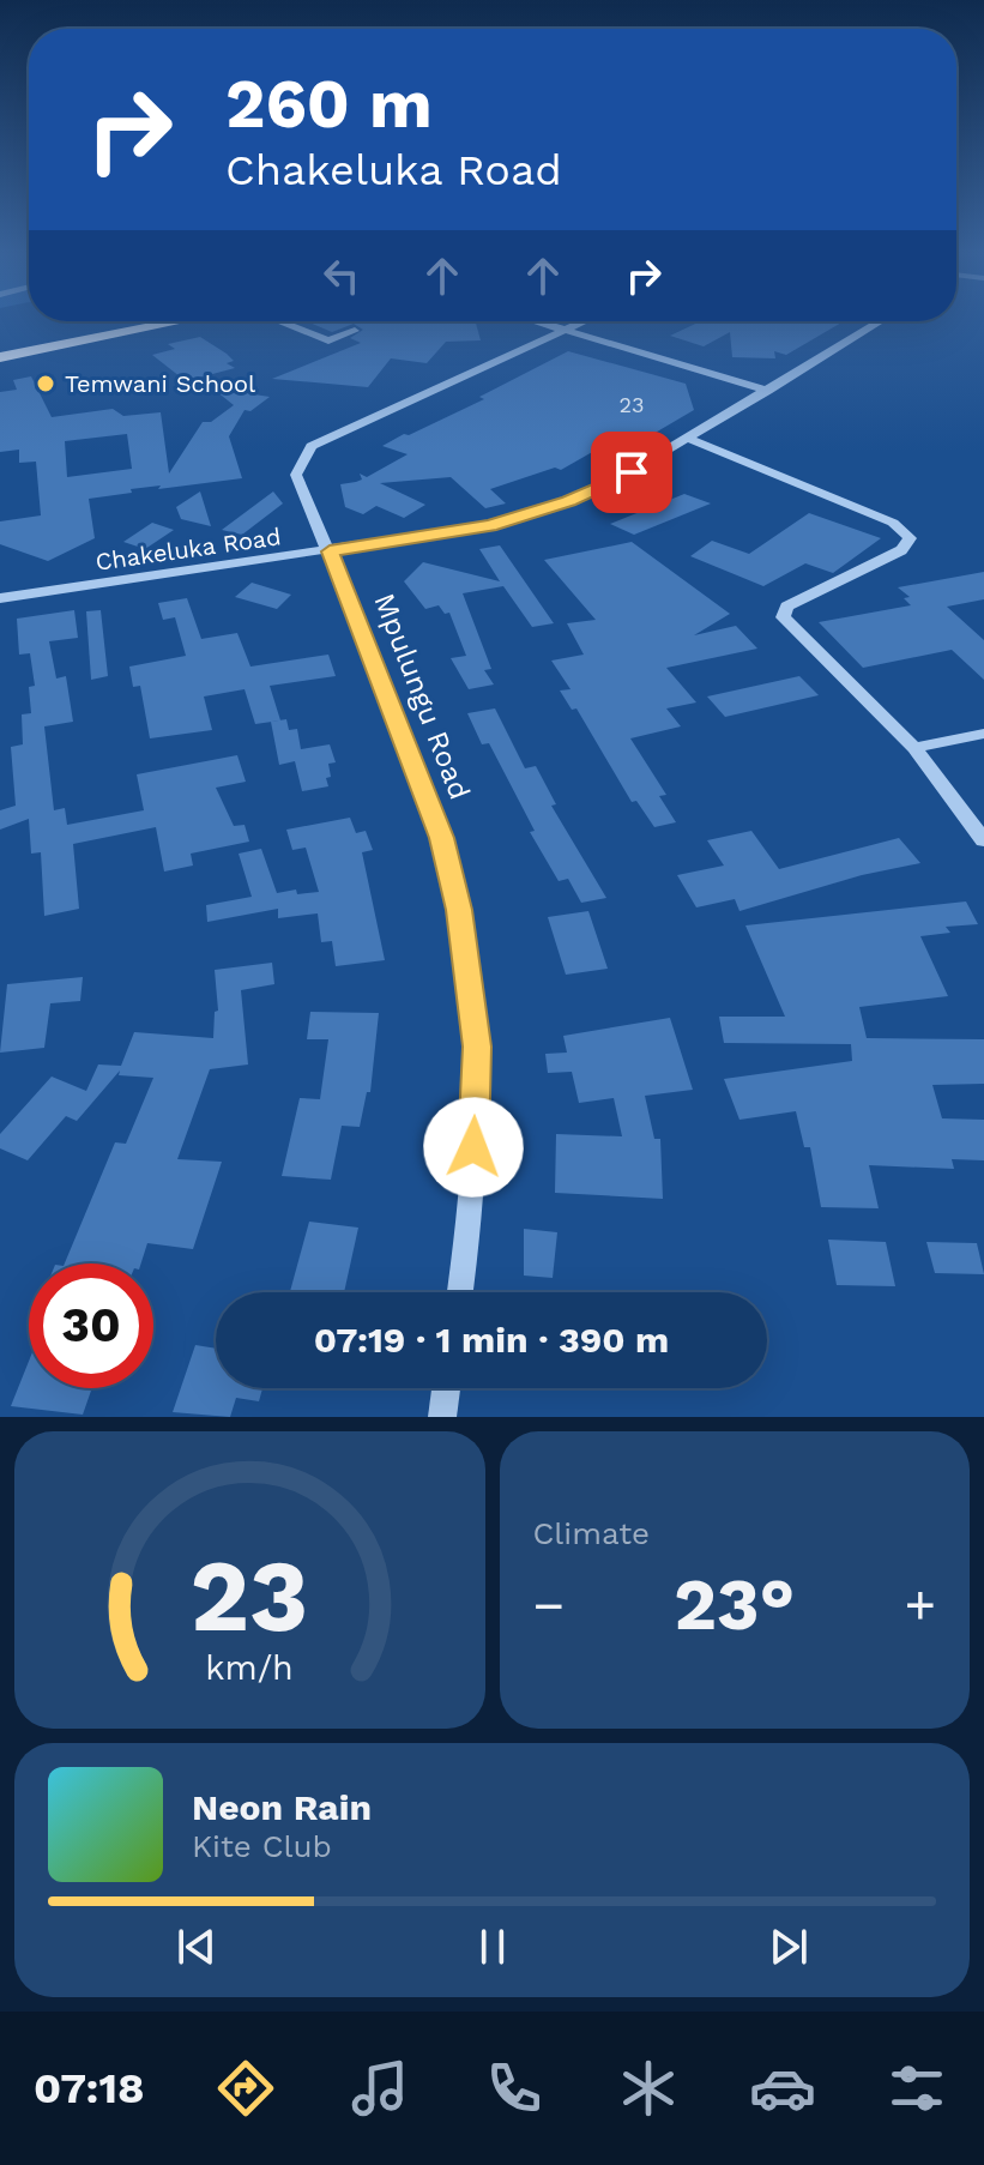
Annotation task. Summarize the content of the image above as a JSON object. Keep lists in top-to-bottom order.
{
  "streets": {
    "street": ["Chakeluka Road", "Mpulungu Road"]
  },
  "crossings": [
    ["Chakeluka Road", "Mpulungu Road"]
  ],
  "places": ["Temwani School"],
  "house_numbers": ["23"],
  "page": {
    "turn": ["260 m", "Chakeluka Road"],
    "limit": "30",
    "trip": "07:19 · 1 min · 390 m",
    "tile": "Climate",
    "heat": ["−", "23°", "+"],
    "song": ["Neon Rain", "Kite Club"],
    "tabs": "07:18",
    "gauge": ["23", "km/h"]
  }
}
